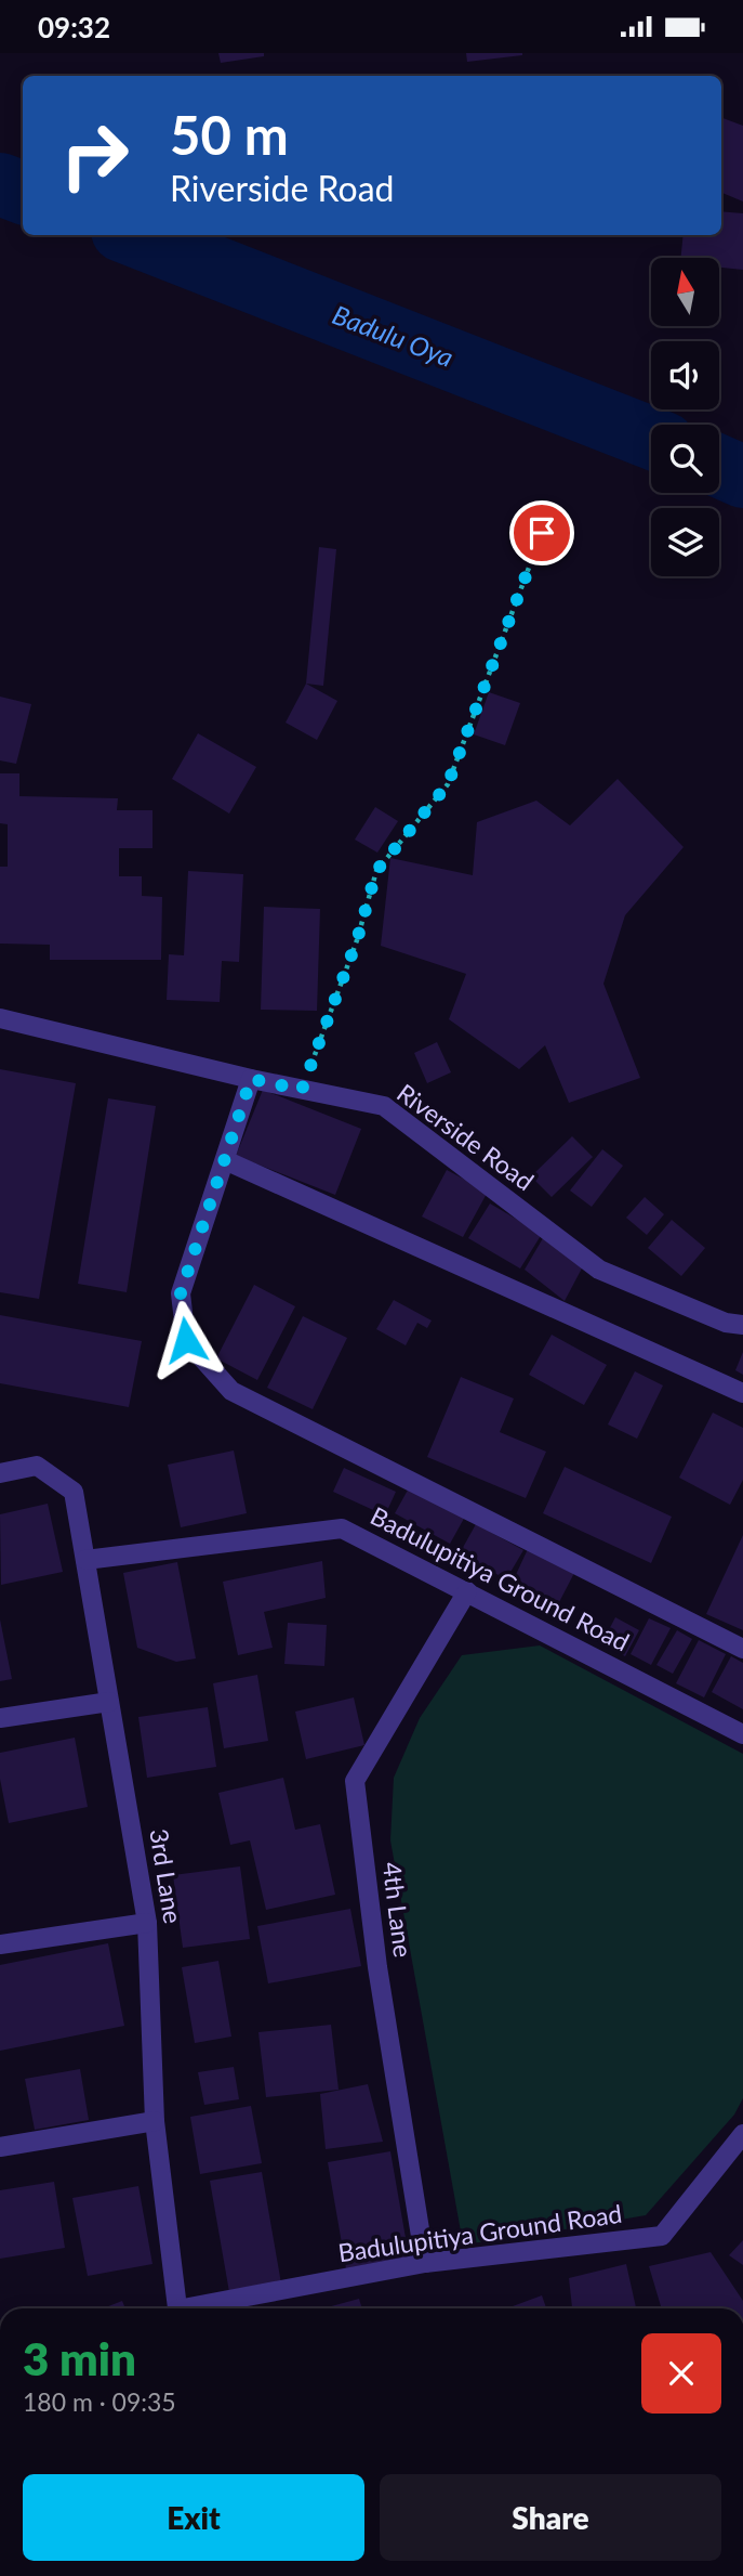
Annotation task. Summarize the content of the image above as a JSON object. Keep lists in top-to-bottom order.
{
  "streets": {
    "street": [
      "Riverside Road",
      "Badulupitiya Ground Road",
      "3rd Lane",
      "4th Lane"
    ]
  },
  "crossings": [
    ["Badulupitiya Ground Road", "3rd Lane"],
    ["Badulupitiya Ground Road", "4th Lane"]
  ],
  "water": ["Badulu Oya"],
  "north": "top",
  "page": {
    "status": "09:32",
    "turn": ["50 m", "Riverside Road"],
    "heading": ["3 min", "180 m · 09:35"],
    "buttons": ["Exit", "Share"]
  }
}
